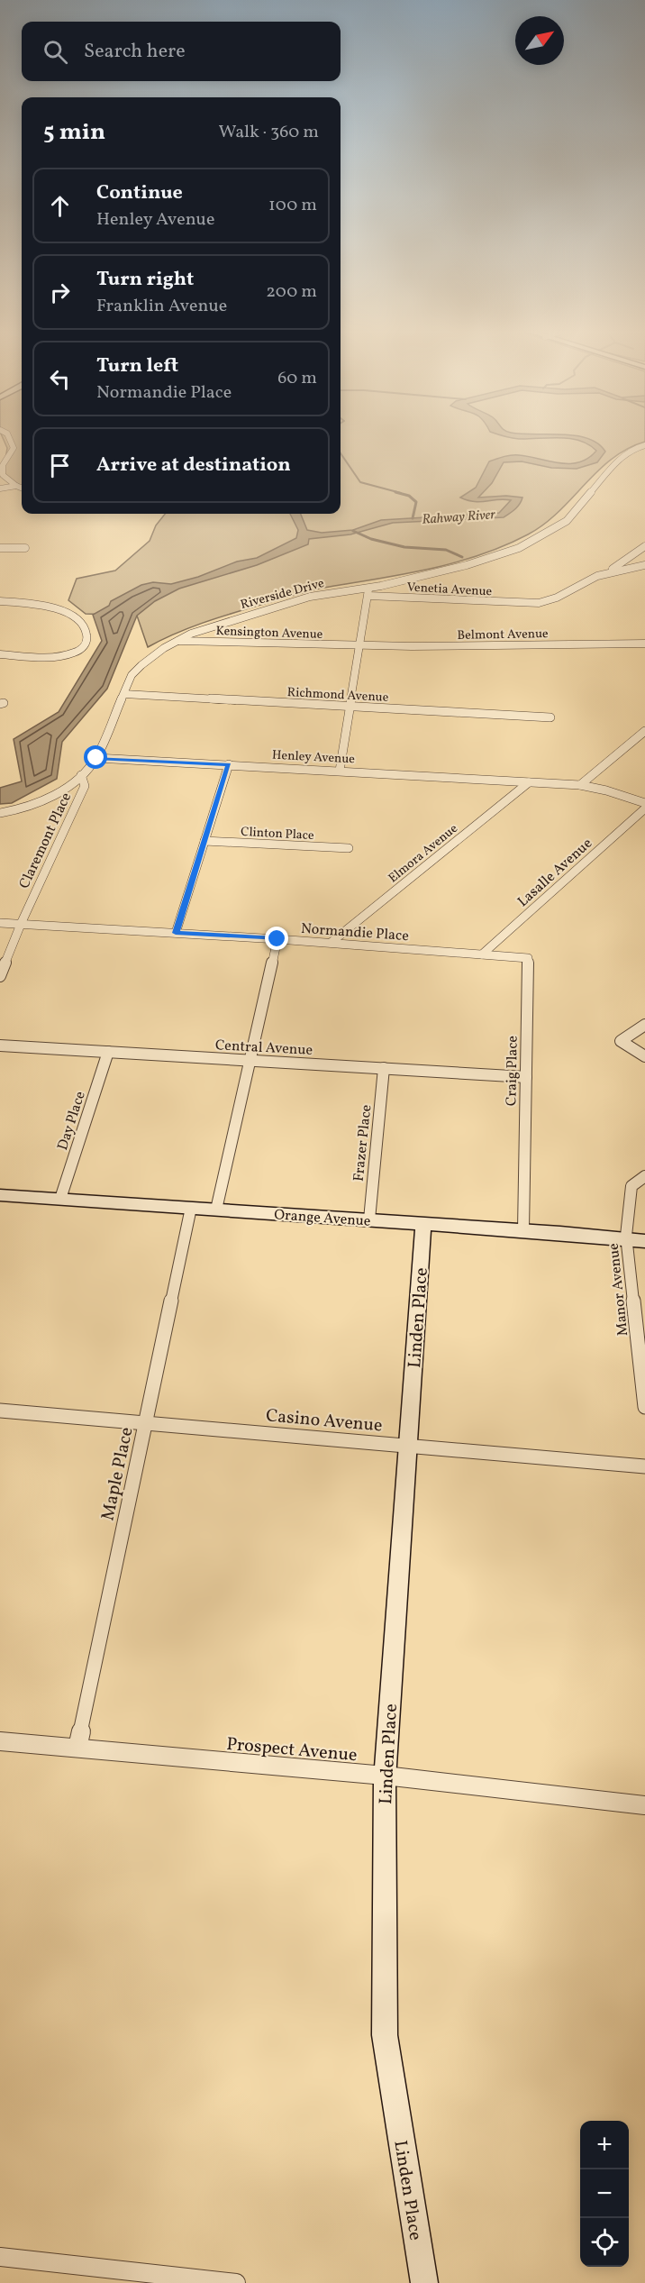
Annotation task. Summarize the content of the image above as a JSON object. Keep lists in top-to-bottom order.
{
  "streets": {
    "street": [
      "Venetia Avenue",
      "Riverside Drive",
      "Kensington Avenue",
      "Belmont Avenue",
      "Richmond Avenue",
      "Henley Avenue",
      "Clinton Place",
      "Claremont Place",
      "Elmora Avenue",
      "Lasalle Avenue",
      "Normandie Place",
      "Central Avenue",
      "Craig Place",
      "Day Place",
      "Frazer Place",
      "Orange Avenue",
      "Manor Avenue",
      "Linden Place",
      "Casino Avenue",
      "Maple Place",
      "Prospect Avenue"
    ]
  },
  "crossings": [
    ["Venetia Avenue", "Riverside Drive"],
    ["Riverside Drive", "Kensington Avenue"],
    ["Riverside Drive", "Richmond Avenue"],
    ["Riverside Drive", "Henley Avenue"],
    ["Riverside Drive", "Claremont Place"],
    ["Kensington Avenue", "Belmont Avenue"],
    ["Henley Avenue", "Elmora Avenue"],
    ["Claremont Place", "Normandie Place"],
    ["Elmora Avenue", "Normandie Place"],
    ["Lasalle Avenue", "Normandie Place"],
    ["Lasalle Avenue", "Craig Place"],
    ["Normandie Place", "Craig Place"],
    ["Central Avenue", "Craig Place"],
    ["Central Avenue", "Day Place"],
    ["Central Avenue", "Frazer Place"],
    ["Craig Place", "Orange Avenue"],
    ["Day Place", "Orange Avenue"],
    ["Frazer Place", "Orange Avenue"],
    ["Orange Avenue", "Manor Avenue"],
    ["Orange Avenue", "Linden Place"],
    ["Orange Avenue", "Maple Place"],
    ["Linden Place", "Casino Avenue"],
    ["Linden Place", "Prospect Avenue"],
    ["Casino Avenue", "Maple Place"],
    ["Maple Place", "Prospect Avenue"]
  ],
  "water": ["Rahway River"],
  "north": "top right",
  "page": {
    "search": "Search here",
    "heading": ["5 min", "Walk · 360 m"],
    "list": [
      ["Continue", "Henley Avenue", "100 m"],
      ["Turn right", "Franklin Avenue", "200 m"],
      ["Turn left", "Normandie Place", "60 m"],
      "Arrive at destination"
    ],
    "map_buttons": ["+", "−"]
  }
}
